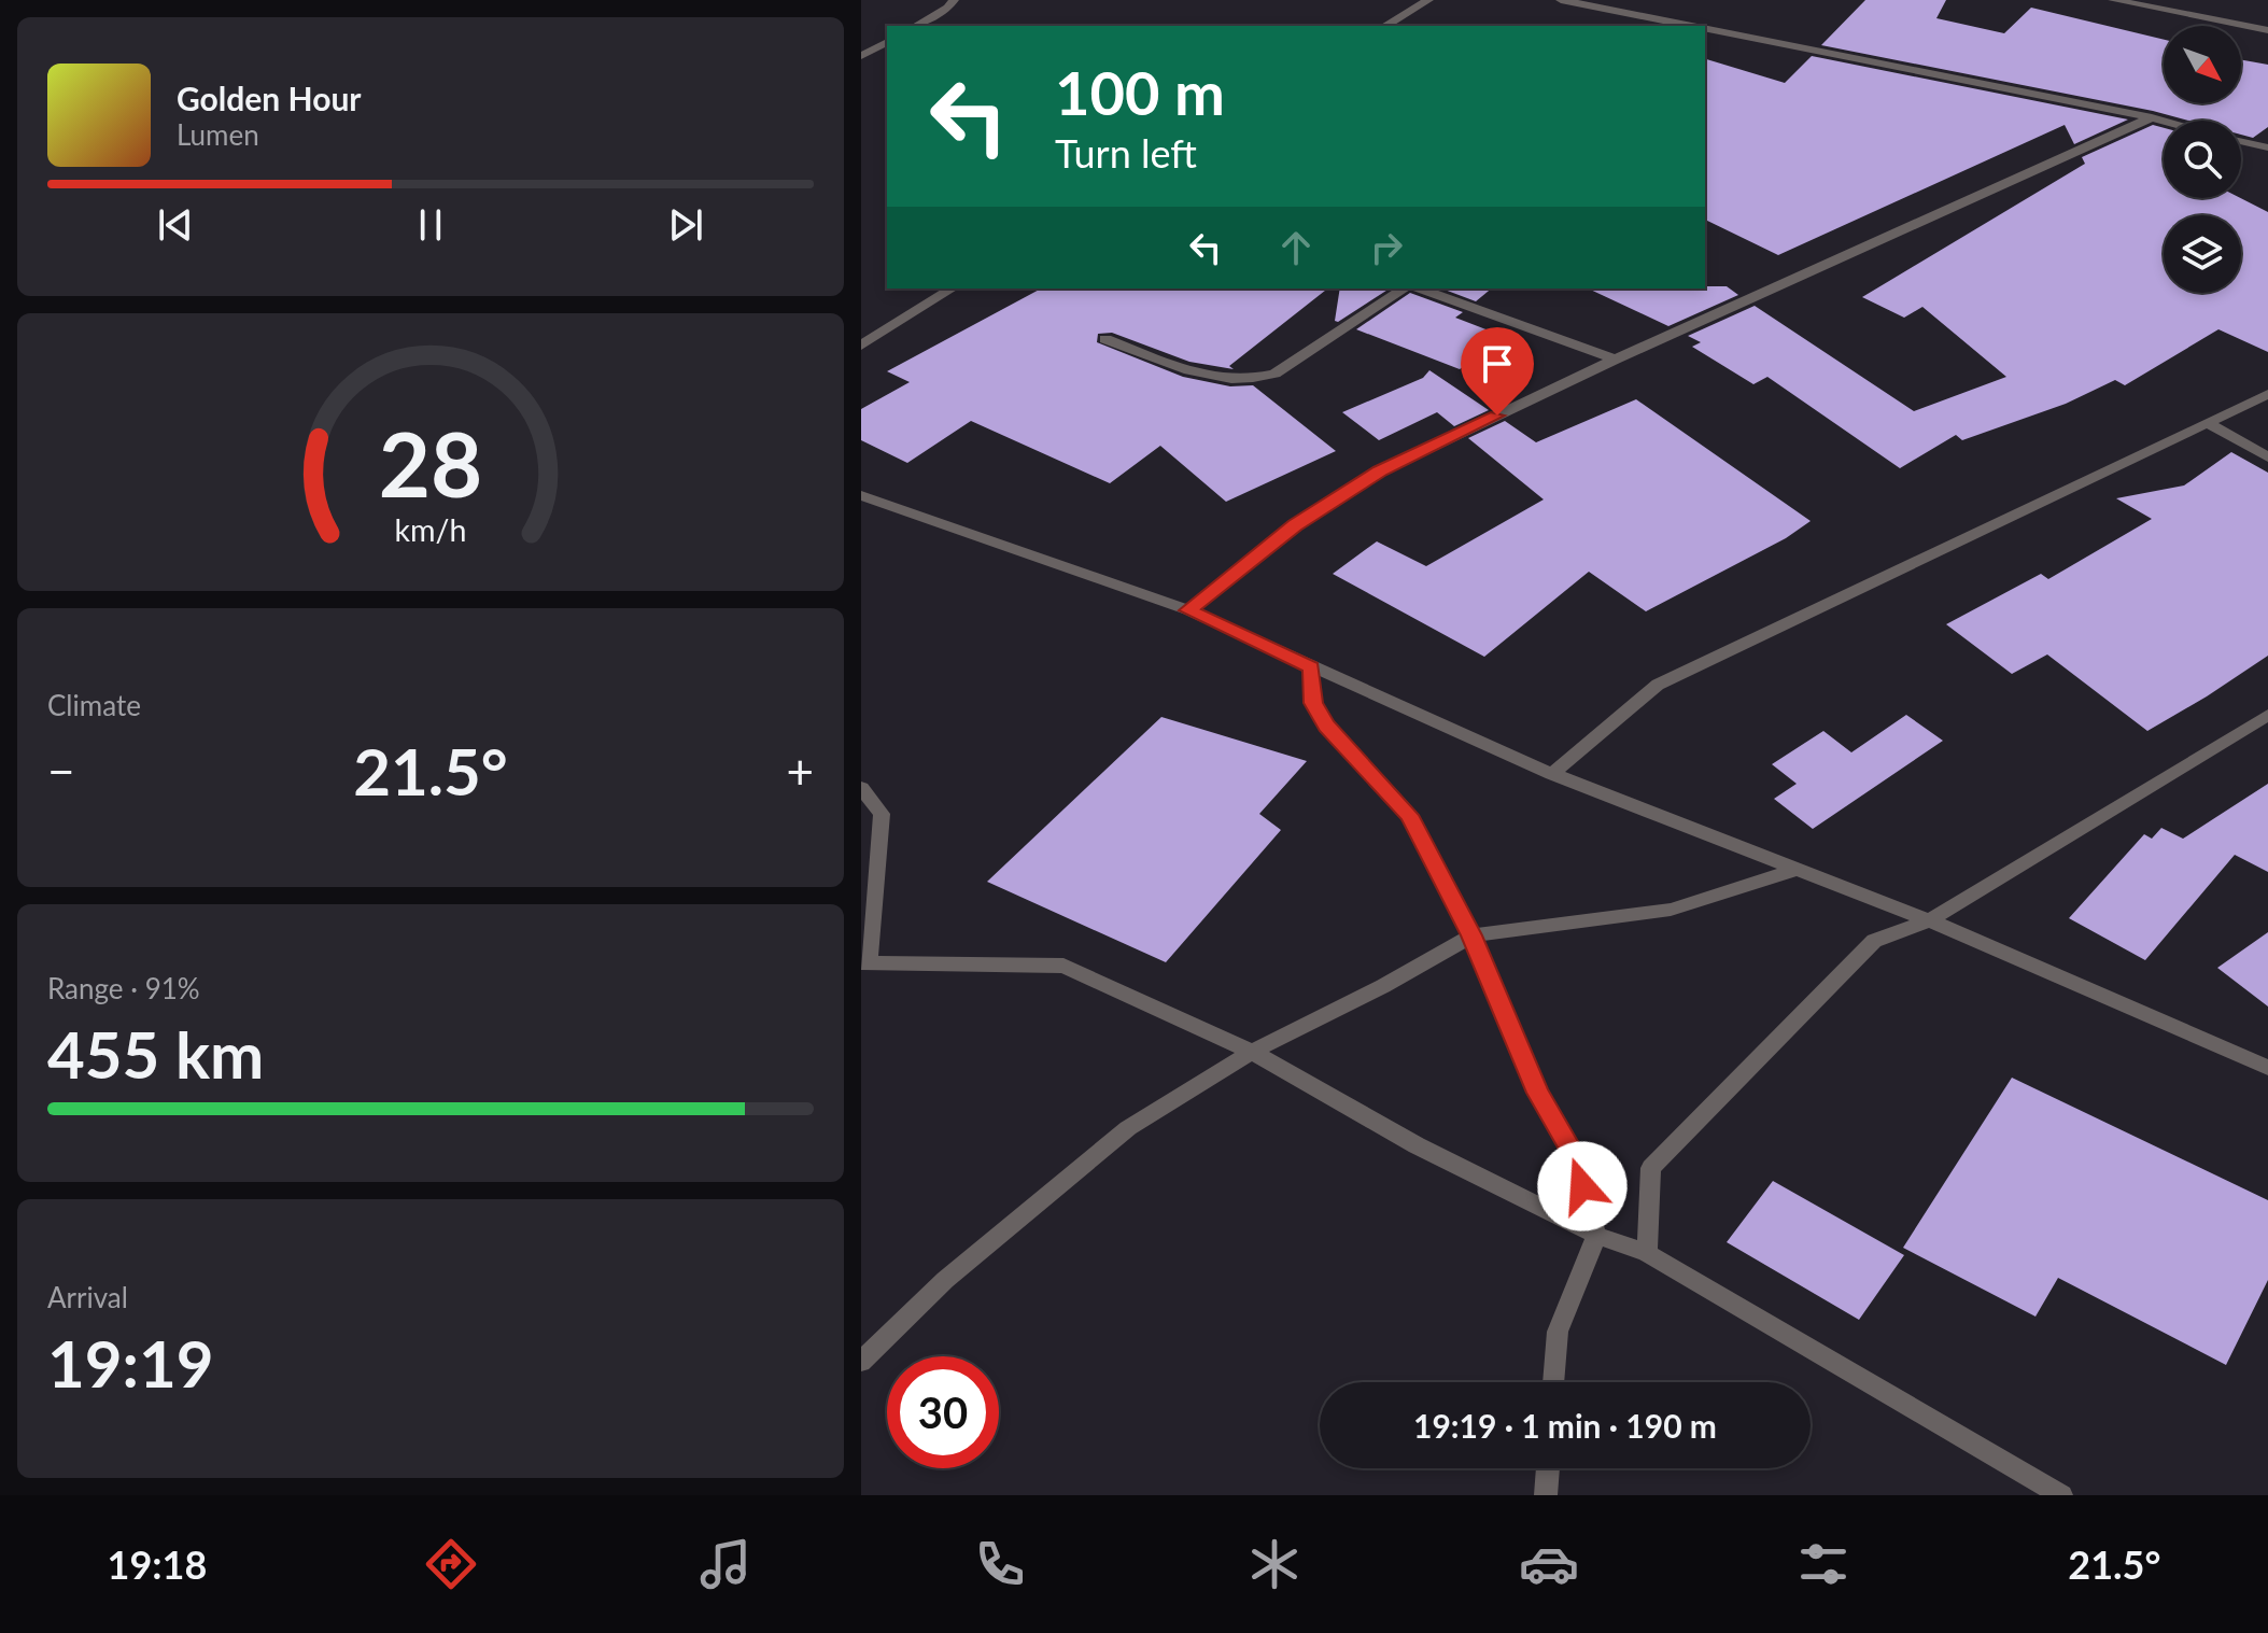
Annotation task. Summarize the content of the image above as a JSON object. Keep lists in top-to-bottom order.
{
  "north": "bottom right",
  "page": {
    "turn": ["100 m", "Turn left"],
    "song": ["Golden Hour", "Lumen"],
    "tile": [
      "Climate",
      ["Range · 91%", "455 km"],
      ["Arrival", "19:19"]
    ],
    "heat": ["−", "21.5°", "+"],
    "limit": "30",
    "trip": "19:19 · 1 min · 190 m",
    "tabs": ["19:18", "21.5°"],
    "gauge": ["28", "km/h"]
  }
}
